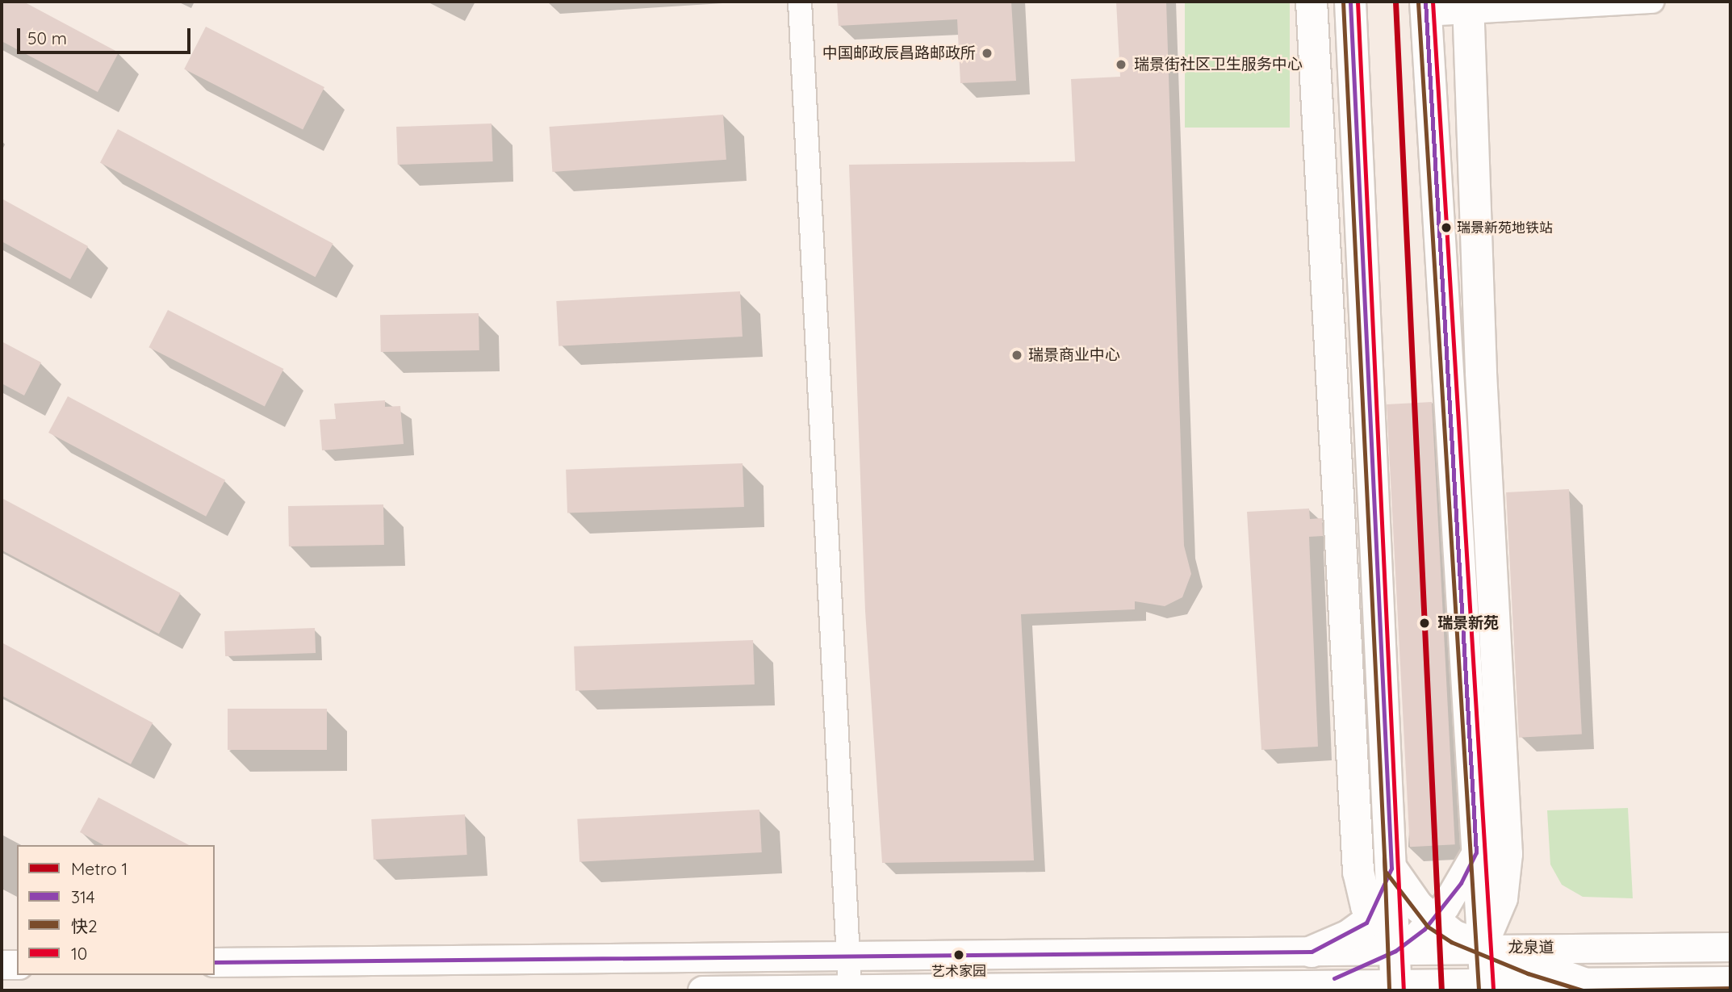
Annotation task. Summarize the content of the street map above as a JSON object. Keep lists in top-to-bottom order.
{
  "streets": {
    "street": ["龙泉道"]
  },
  "places": [
    "中国邮政辰昌路邮政所",
    "瑞景街社区卫生服务中心",
    "瑞景新苑地铁站",
    "瑞景商业中心",
    "瑞景新苑",
    "艺术家园"
  ],
  "lines": [
    "metro line 1",
    "transit line 314",
    "transit line 快2",
    "transit line 10"
  ],
  "legend": [
    "Metro 1",
    "314",
    "快2",
    "10"
  ],
  "scale_bar": "50 m"
}
